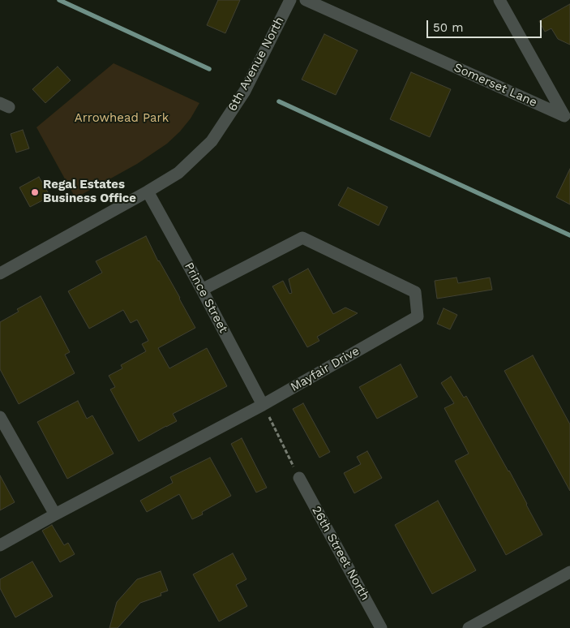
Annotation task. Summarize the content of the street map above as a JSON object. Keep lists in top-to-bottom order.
{
  "streets": {
    "street": [
      "6th Avenue North",
      "Somerset Lane",
      "Prince Street",
      "Mayfair Drive",
      "26th Street North"
    ]
  },
  "crossings": [
    ["6th Avenue North", "Prince Street"],
    ["Prince Street", "Mayfair Drive"]
  ],
  "parks": ["Arrowhead Park"],
  "places": ["Regal Estates Business Office"],
  "scale_bar": "50 m"
}
